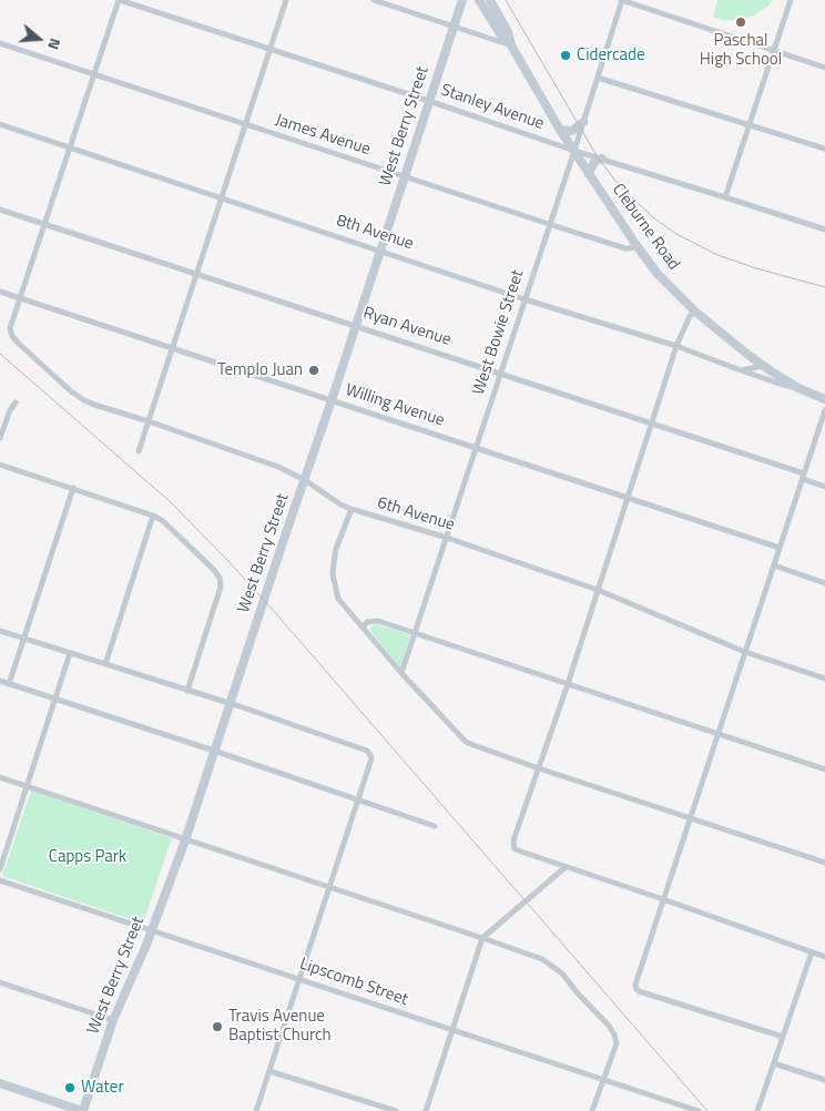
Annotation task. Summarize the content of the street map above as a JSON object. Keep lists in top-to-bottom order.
{
  "streets": {
    "main road": ["West Berry Street", "Cleburne Road", "8th Avenue"],
    "street": [
      "Stanley Avenue",
      "James Avenue",
      "Ryan Avenue",
      "West Bowie Street",
      "Willing Avenue",
      "6th Avenue",
      "Lipscomb Street"
    ]
  },
  "crossings": [
    ["Stanley Avenue", "West Berry Street"],
    ["Stanley Avenue", "Cleburne Road"],
    ["Stanley Avenue", "West Bowie Street"],
    ["West Berry Street", "James Avenue"],
    ["West Berry Street", "8th Avenue"],
    ["West Berry Street", "Ryan Avenue"],
    ["West Berry Street", "Willing Avenue"],
    ["West Berry Street", "6th Avenue"],
    ["West Berry Street", "Lipscomb Street"],
    ["James Avenue", "Cleburne Road"],
    ["James Avenue", "West Bowie Street"],
    ["Cleburne Road", "8th Avenue"],
    ["Cleburne Road", "West Bowie Street"],
    ["8th Avenue", "West Bowie Street"],
    ["Ryan Avenue", "West Bowie Street"],
    ["West Bowie Street", "Willing Avenue"],
    ["West Bowie Street", "6th Avenue"],
    ["Willing Avenue", "6th Avenue"]
  ],
  "parks": ["Capps Park"],
  "places": [
    "Paschal High School",
    "Cidercade",
    "Templo Juan",
    "Travis Avenue Baptist Church",
    "Water"
  ],
  "north": "right"
}
